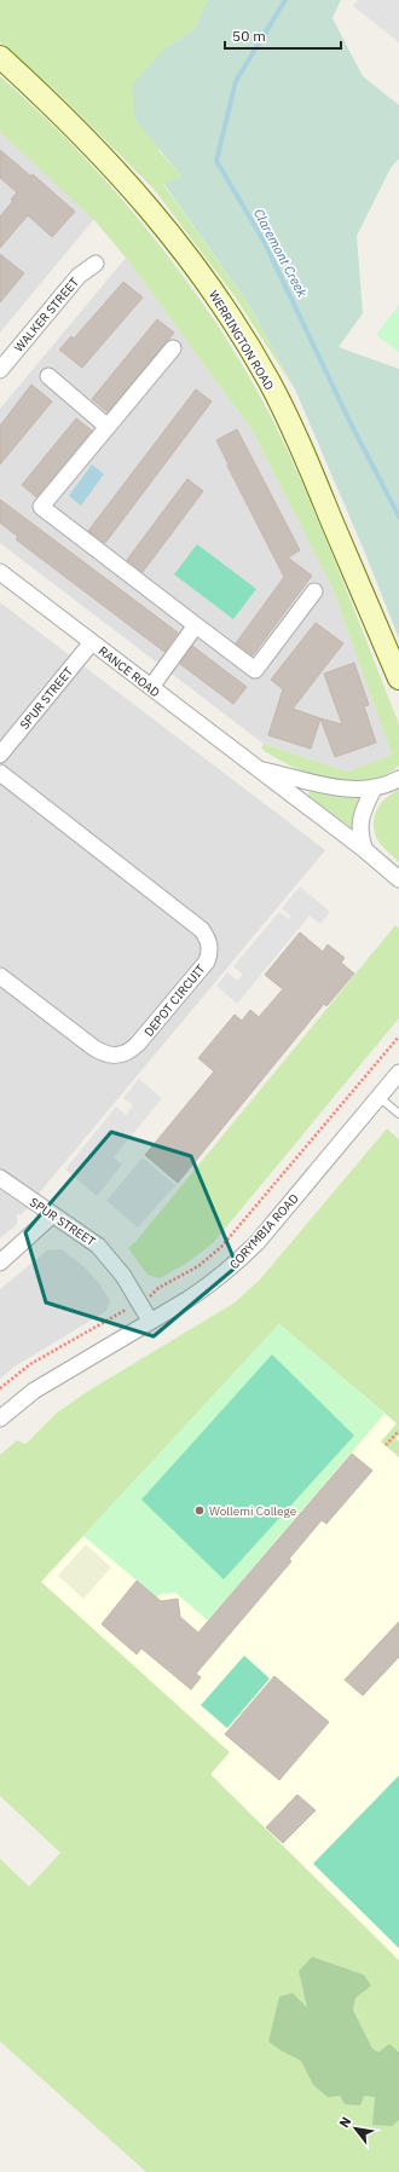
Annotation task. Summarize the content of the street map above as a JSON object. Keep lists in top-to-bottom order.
{
  "streets": {
    "main road": ["WERRINGTON ROAD"],
    "street": [
      "WALKER STREET",
      "RANCE ROAD",
      "SPUR STREET",
      "DEPOT CIRCUIT",
      "CORYMBIA ROAD"
    ]
  },
  "crossings": [
    ["RANCE ROAD", "SPUR STREET"],
    ["SPUR STREET", "CORYMBIA ROAD"]
  ],
  "water": ["Claremont Creek"],
  "places": ["Wollemi College"],
  "scale_bar": "50 m",
  "north": "top left"
}
